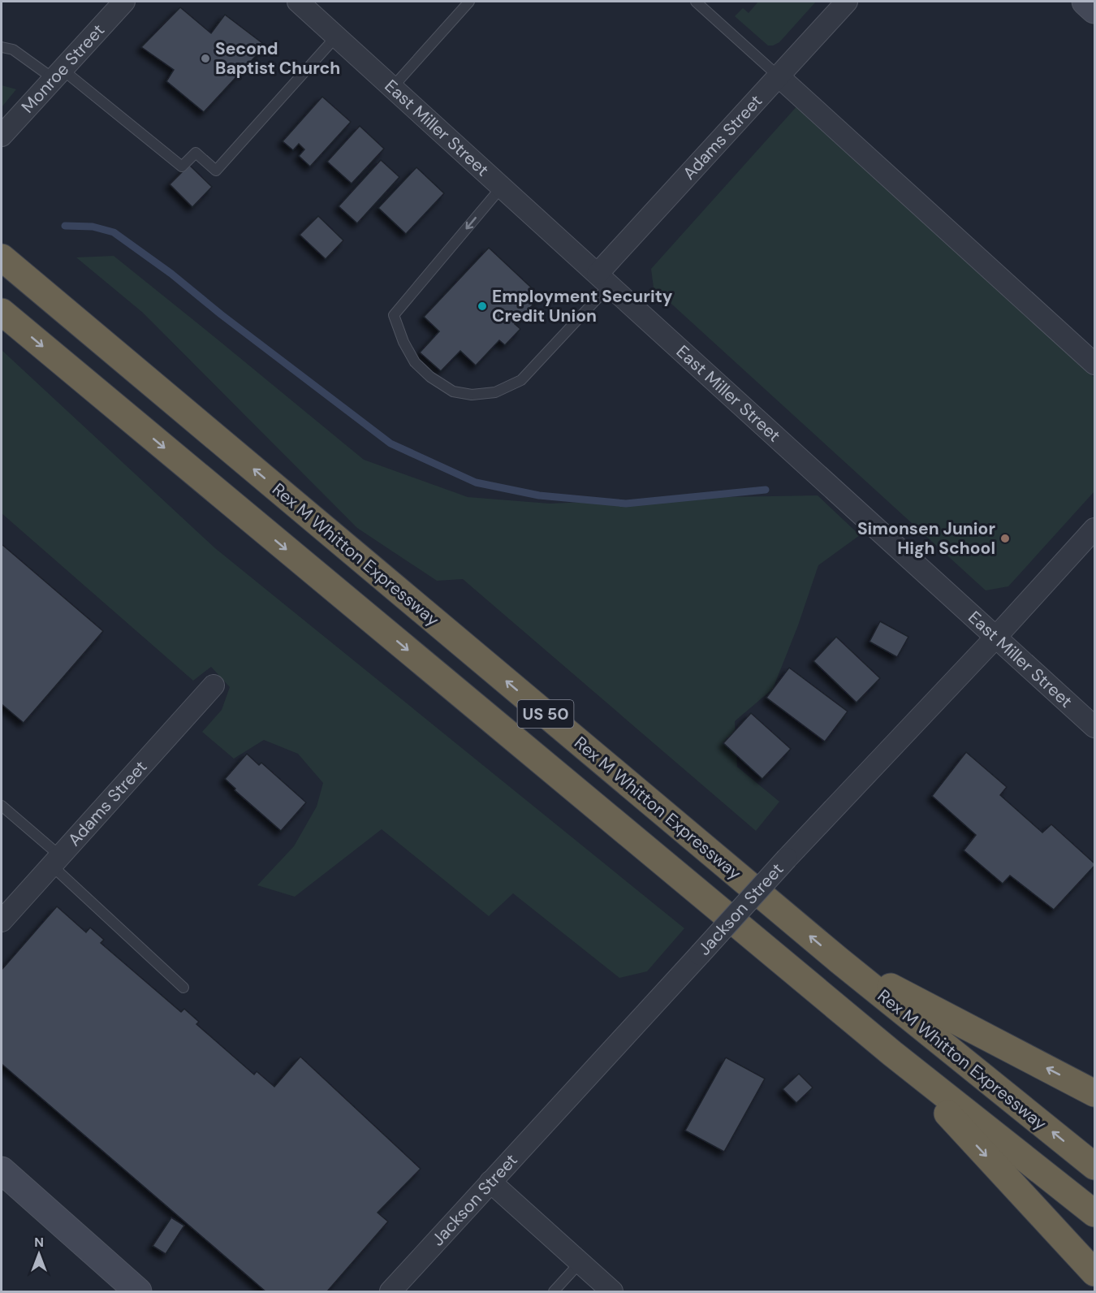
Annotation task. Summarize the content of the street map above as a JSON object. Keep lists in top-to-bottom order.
{
  "streets": {
    "highway": ["Rex M Whitton Expressway", "US 50"],
    "street": [
      "Monroe Street",
      "East Miller Street",
      "Adams Street",
      "Jackson Street"
    ]
  },
  "crossings": [
    ["East Miller Street", "Adams Street"],
    ["East Miller Street", "Jackson Street"]
  ],
  "places": ["Second Baptist Church", "Employment Security Credit Union", "Simonsen Junior High School"],
  "north": "top"
}
